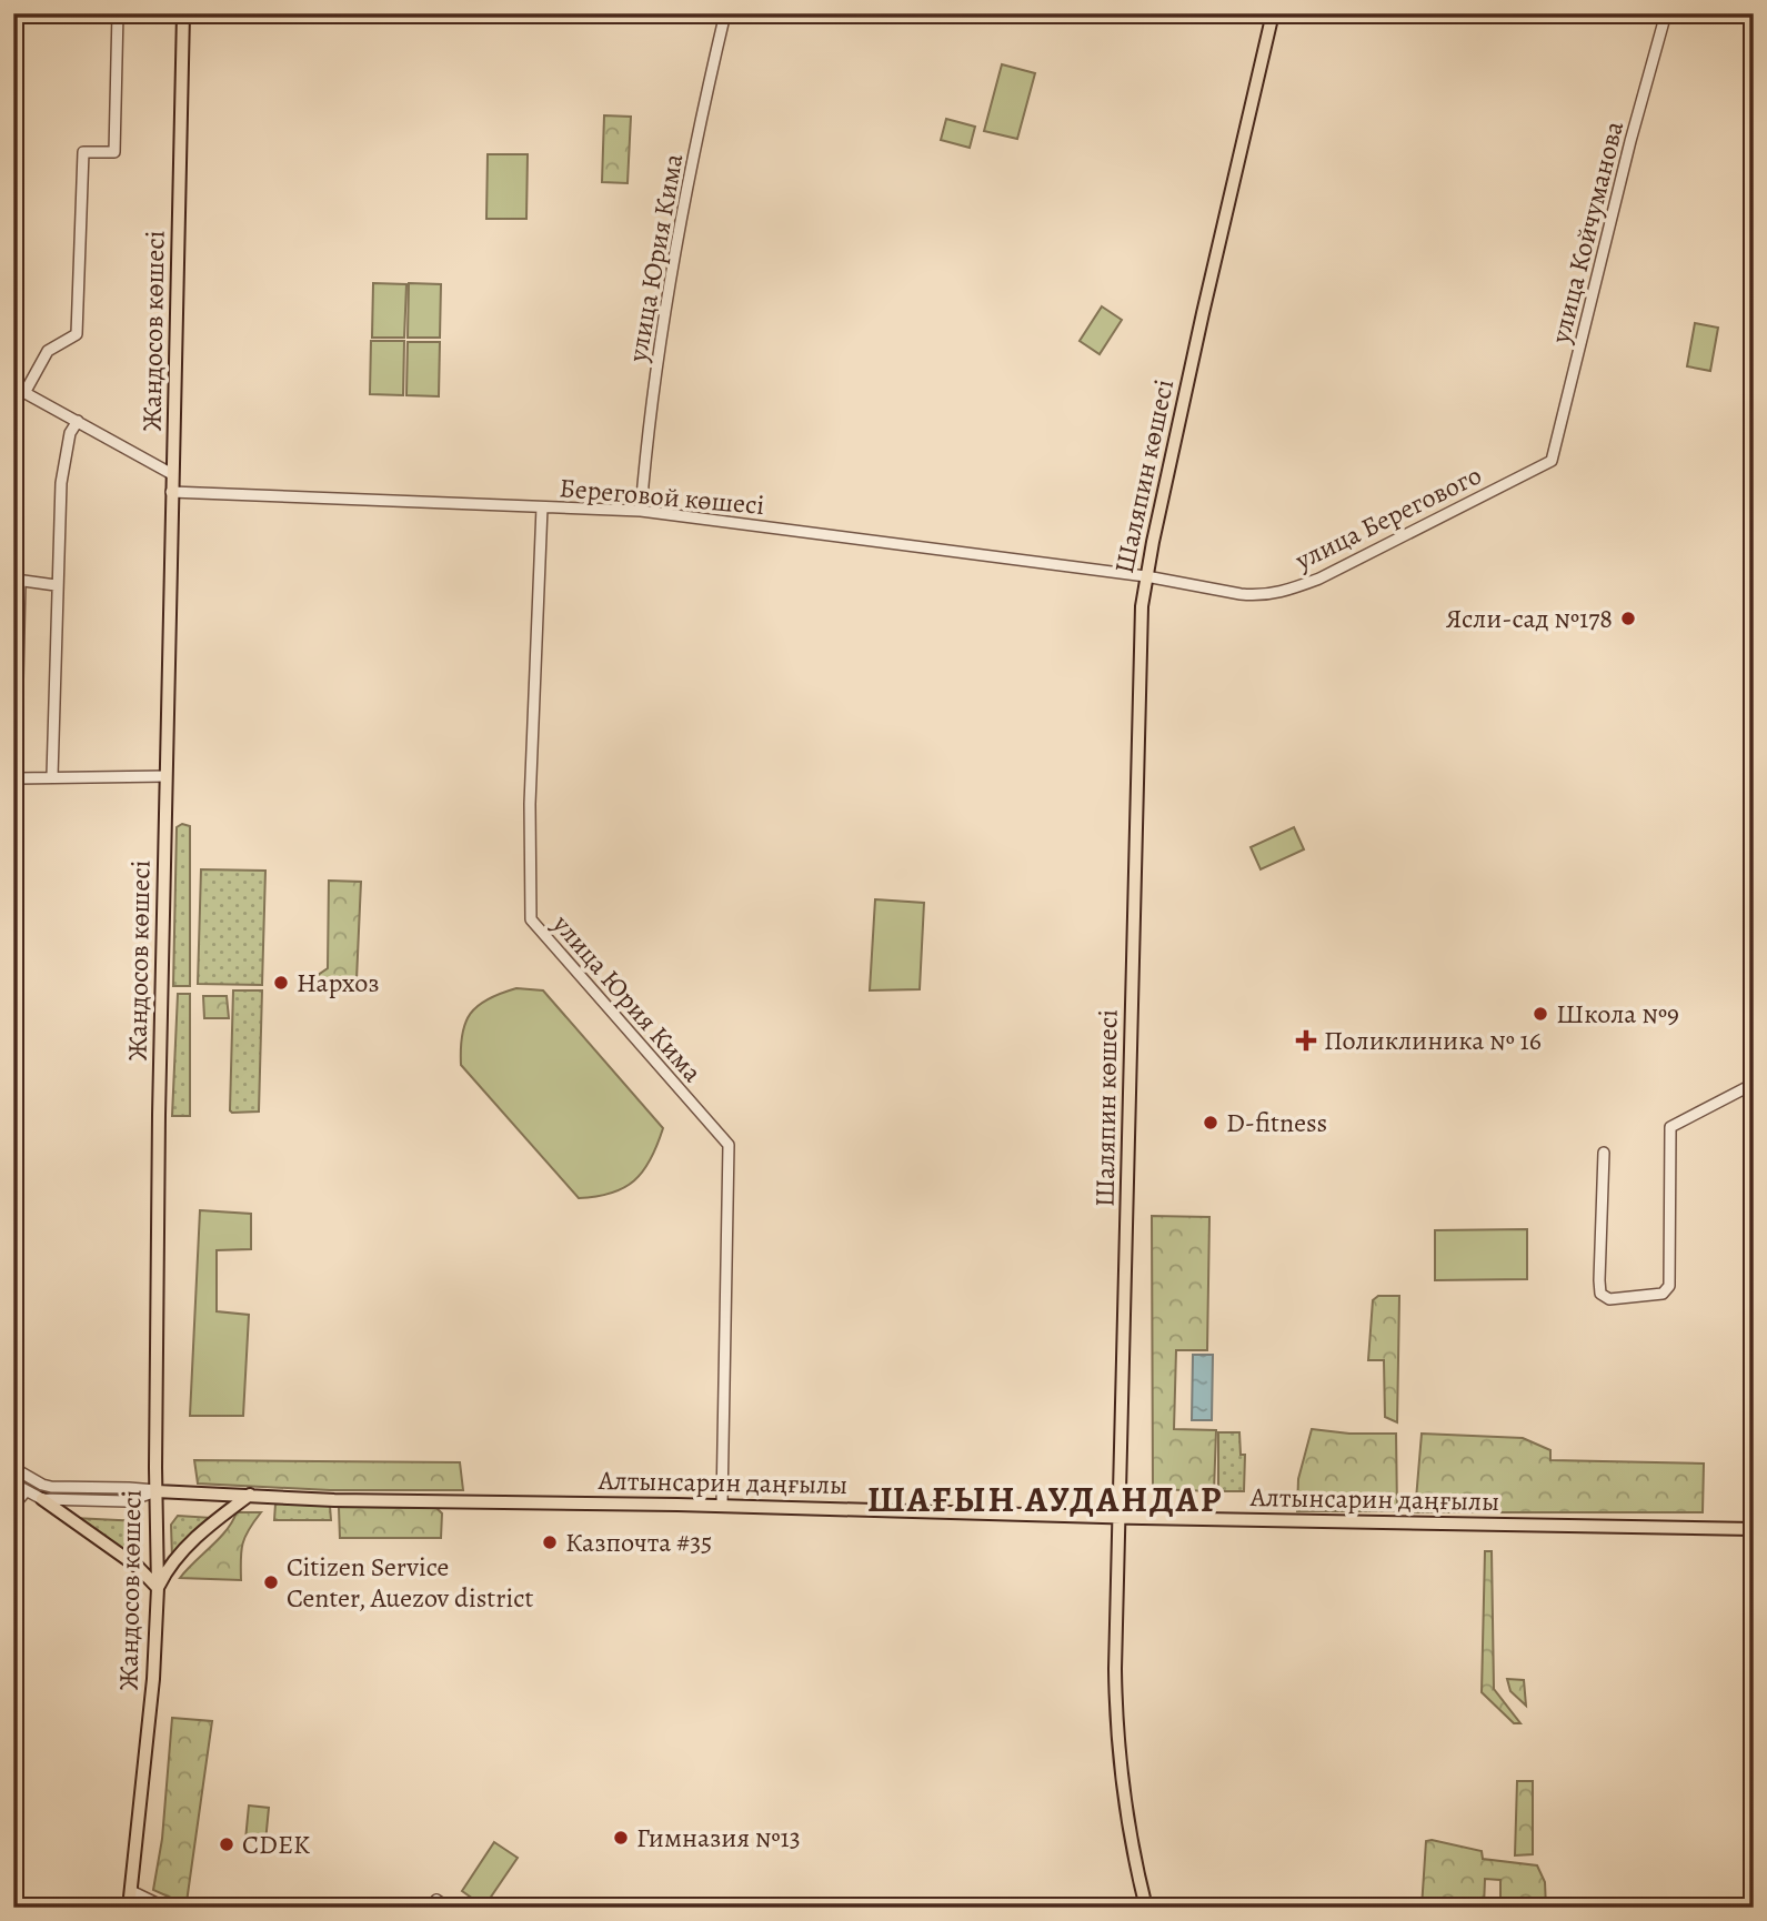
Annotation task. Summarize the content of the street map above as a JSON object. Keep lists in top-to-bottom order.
{
  "streets": {
    "main road": ["Жандосов көшесі", "Шаляпин көшесі", "Алтынсарин даңғылы"],
    "street": [
      "улица Койчуманова",
      "улица Юрия Кима",
      "Береговой көшесі",
      "улица Берегового"
    ]
  },
  "crossings": [
    ["улица Койчуманова", "улица Берегового"],
    ["улица Юрия Кима", "Береговой көшесі"],
    ["улица Юрия Кима", "Алтынсарин даңғылы"],
    ["Жандосов көшесі", "Береговой көшесі"],
    ["Жандосов көшесі", "Алтынсарин даңғылы"],
    ["Шаляпин көшесі", "Береговой көшесі"],
    ["Шаляпин көшесі", "улица Берегового"],
    ["Шаляпин көшесі", "Алтынсарин даңғылы"],
    ["Береговой көшесі", "улица Берегового"]
  ],
  "districts": ["ШАҒЫН АУДАНДАР"],
  "places": {
    "other": [
      "Ясли-сад №178",
      "Нархоз",
      "Школа №9",
      "D-fitness",
      "Казпочта #35",
      "Citizen Service Center, Auezov district",
      "Гимназия №13",
      "CDEK"
    ],
    "health": ["Поликлиника № 16"]
  }
}
